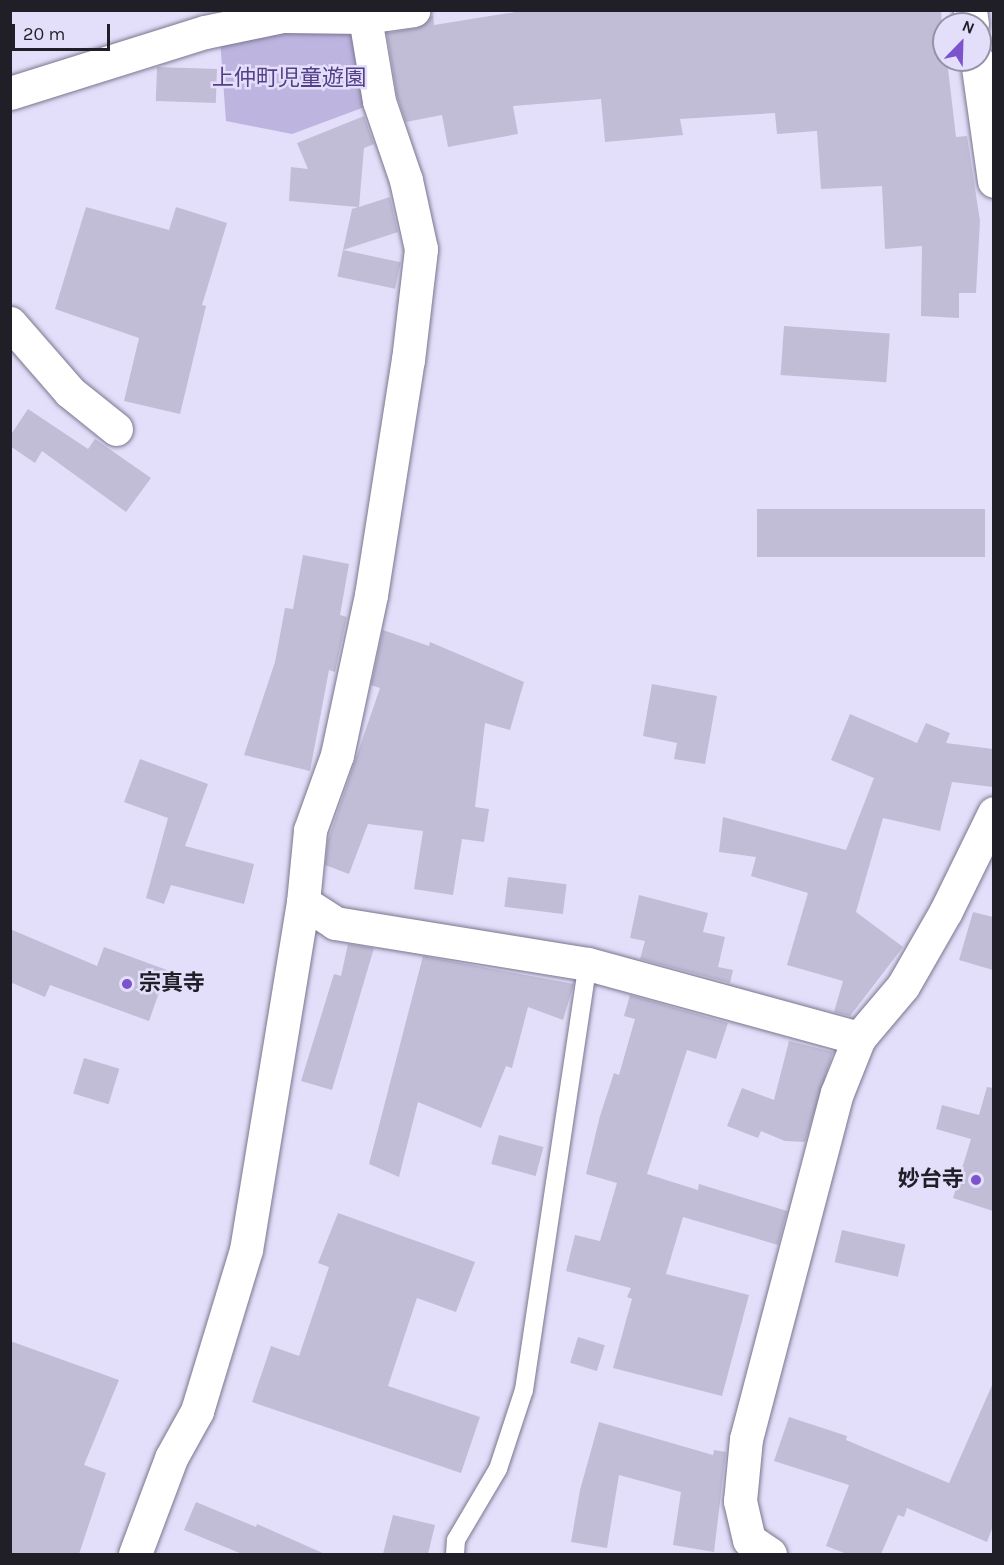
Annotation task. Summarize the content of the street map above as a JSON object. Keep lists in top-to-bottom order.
{
  "parks": ["上仲町児童遊園"],
  "places": ["宗真寺", "妙台寺"],
  "scale_bar": "20 m",
  "north": "top right"
}
